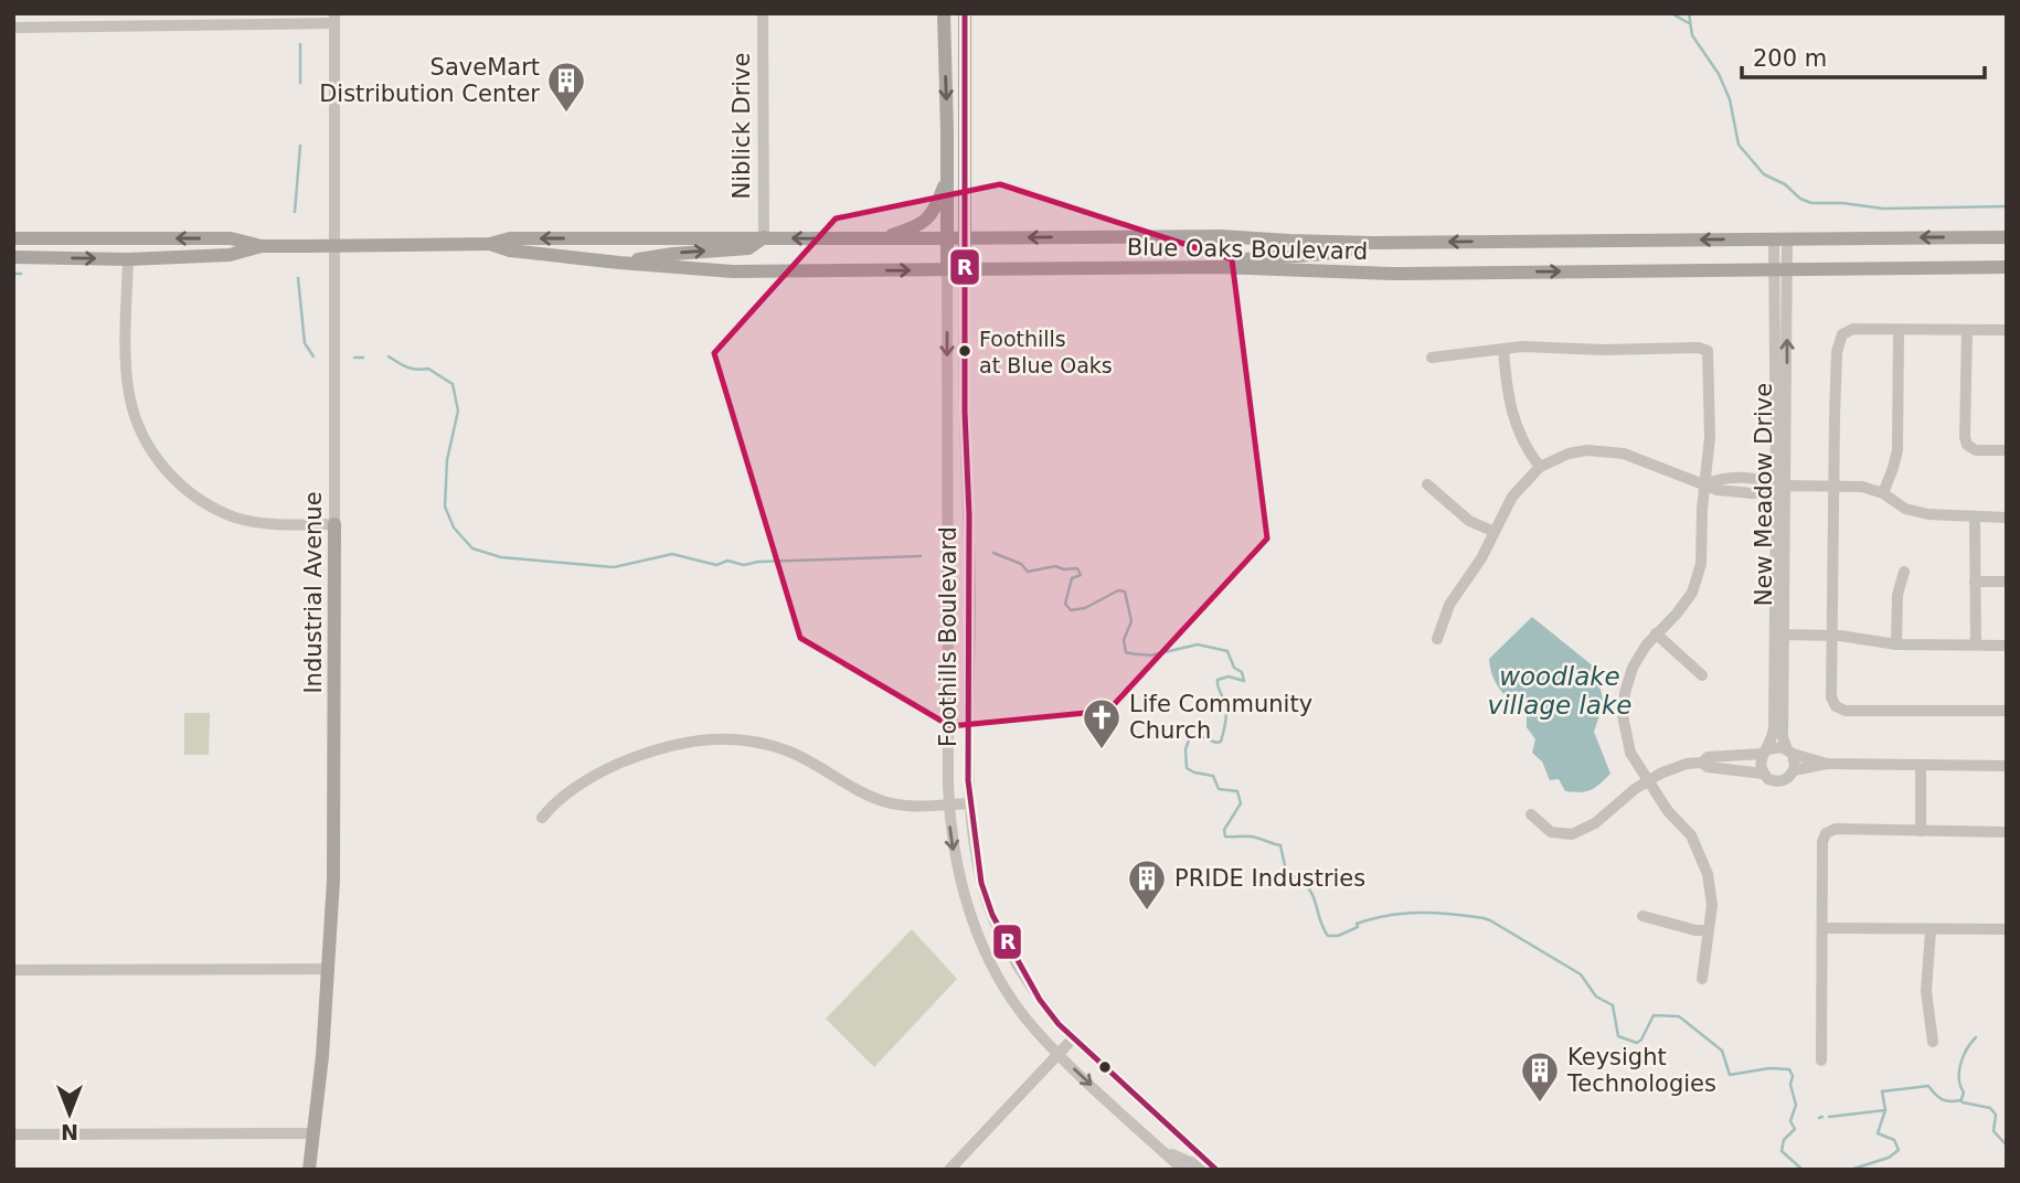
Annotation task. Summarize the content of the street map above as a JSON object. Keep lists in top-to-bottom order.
{
  "streets": {
    "main road": ["Blue Oaks Boulevard", "Industrial Avenue", "Foothills Boulevard"],
    "street": ["Niblick Drive", "New Meadow Drive"]
  },
  "crossings": [
    ["Niblick Drive", "Blue Oaks Boulevard"],
    ["Blue Oaks Boulevard", "New Meadow Drive"],
    ["Blue Oaks Boulevard", "Foothills Boulevard"]
  ],
  "one_way": ["Foothills Boulevard"],
  "water": ["woodlake village lake"],
  "places": {
    "building": ["SaveMart Distribution Center", "PRIDE Industries", "Keysight Technologies"],
    "other": ["Foothills at Blue Oaks"],
    "church": ["Life Community Church"]
  },
  "lines": ["transit line R"],
  "scale_bar": "200 m",
  "north": "bottom"
}
